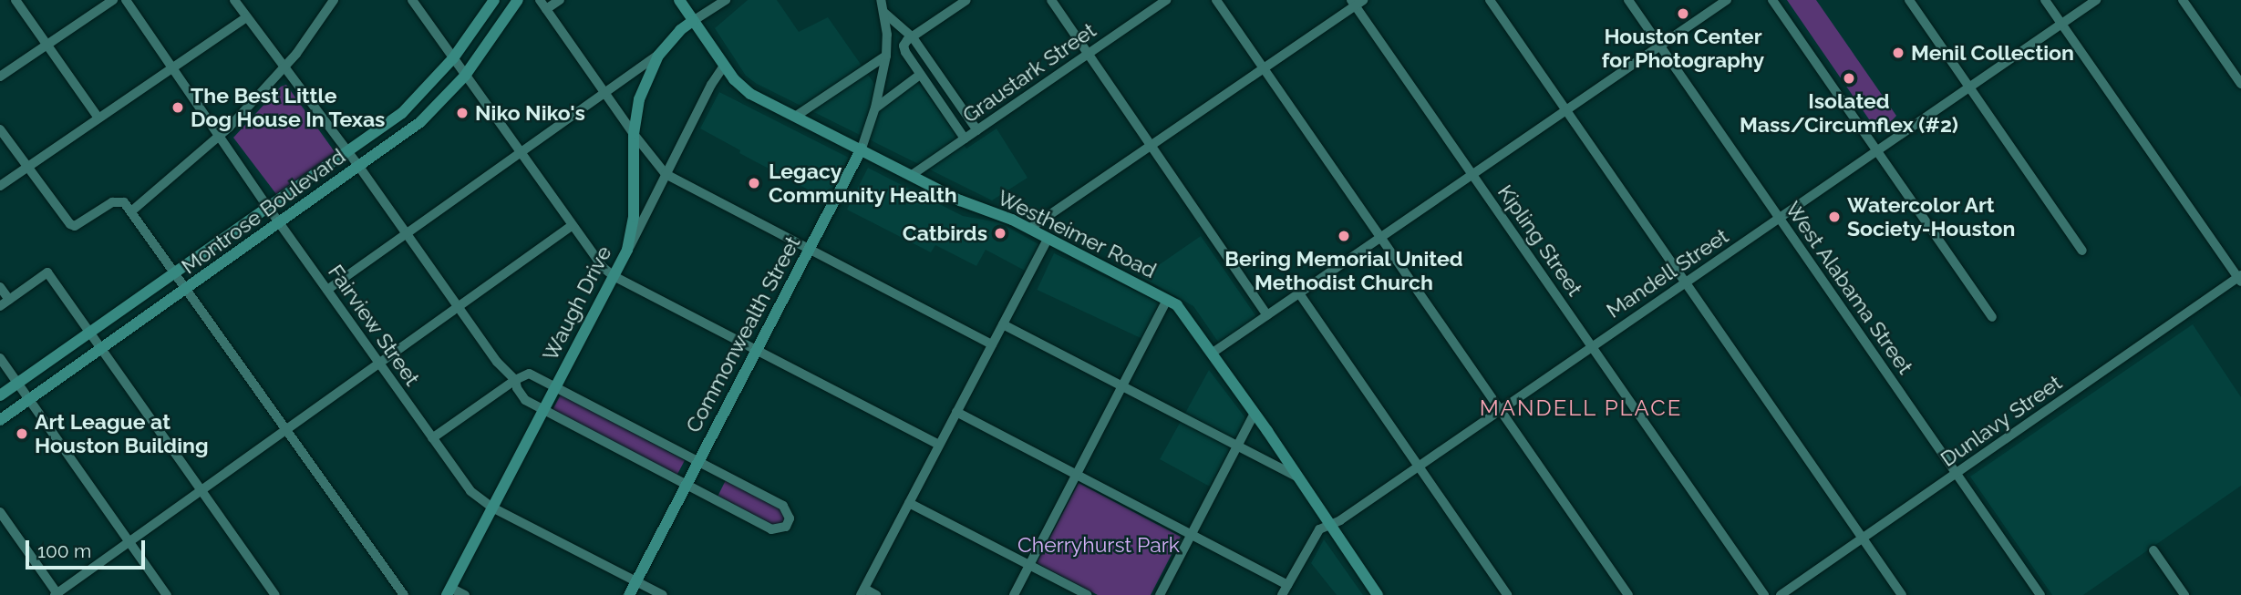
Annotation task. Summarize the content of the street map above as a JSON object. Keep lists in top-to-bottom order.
{
  "streets": {
    "main road": [
      "Montrose Boulevard",
      "Westheimer Road",
      "Waugh Drive",
      "Commonwealth Street"
    ],
    "street": [
      "Graustark Street",
      "Kipling Street",
      "Mandell Street",
      "West Alabama Street",
      "Fairview Street",
      "Dunlavy Street"
    ]
  },
  "crossings": [
    ["Graustark Street", "Westheimer Road"],
    ["Montrose Boulevard", "Fairview Street"],
    ["Westheimer Road", "Mandell Street"],
    ["Westheimer Road", "Waugh Drive"],
    ["Westheimer Road", "Commonwealth Street"],
    ["Kipling Street", "Mandell Street"],
    ["Mandell Street", "West Alabama Street"],
    ["West Alabama Street", "Dunlavy Street"],
    ["Waugh Drive", "Fairview Street"],
    ["Fairview Street", "Commonwealth Street"]
  ],
  "districts": ["MANDELL PLACE"],
  "parks": ["Cherryhurst Park"],
  "places": [
    "Houston Center for Photography",
    "Menil Collection",
    "Isolated Mass/Circumflex (#2)",
    "The Best Little Dog House In Texas",
    "Niko Niko's",
    "Legacy Community Health",
    "Watercolor Art Society-Houston",
    "Catbirds",
    "Bering Memorial United Methodist Church",
    "Art League at Houston Building"
  ],
  "scale_bar": "100 m"
}
